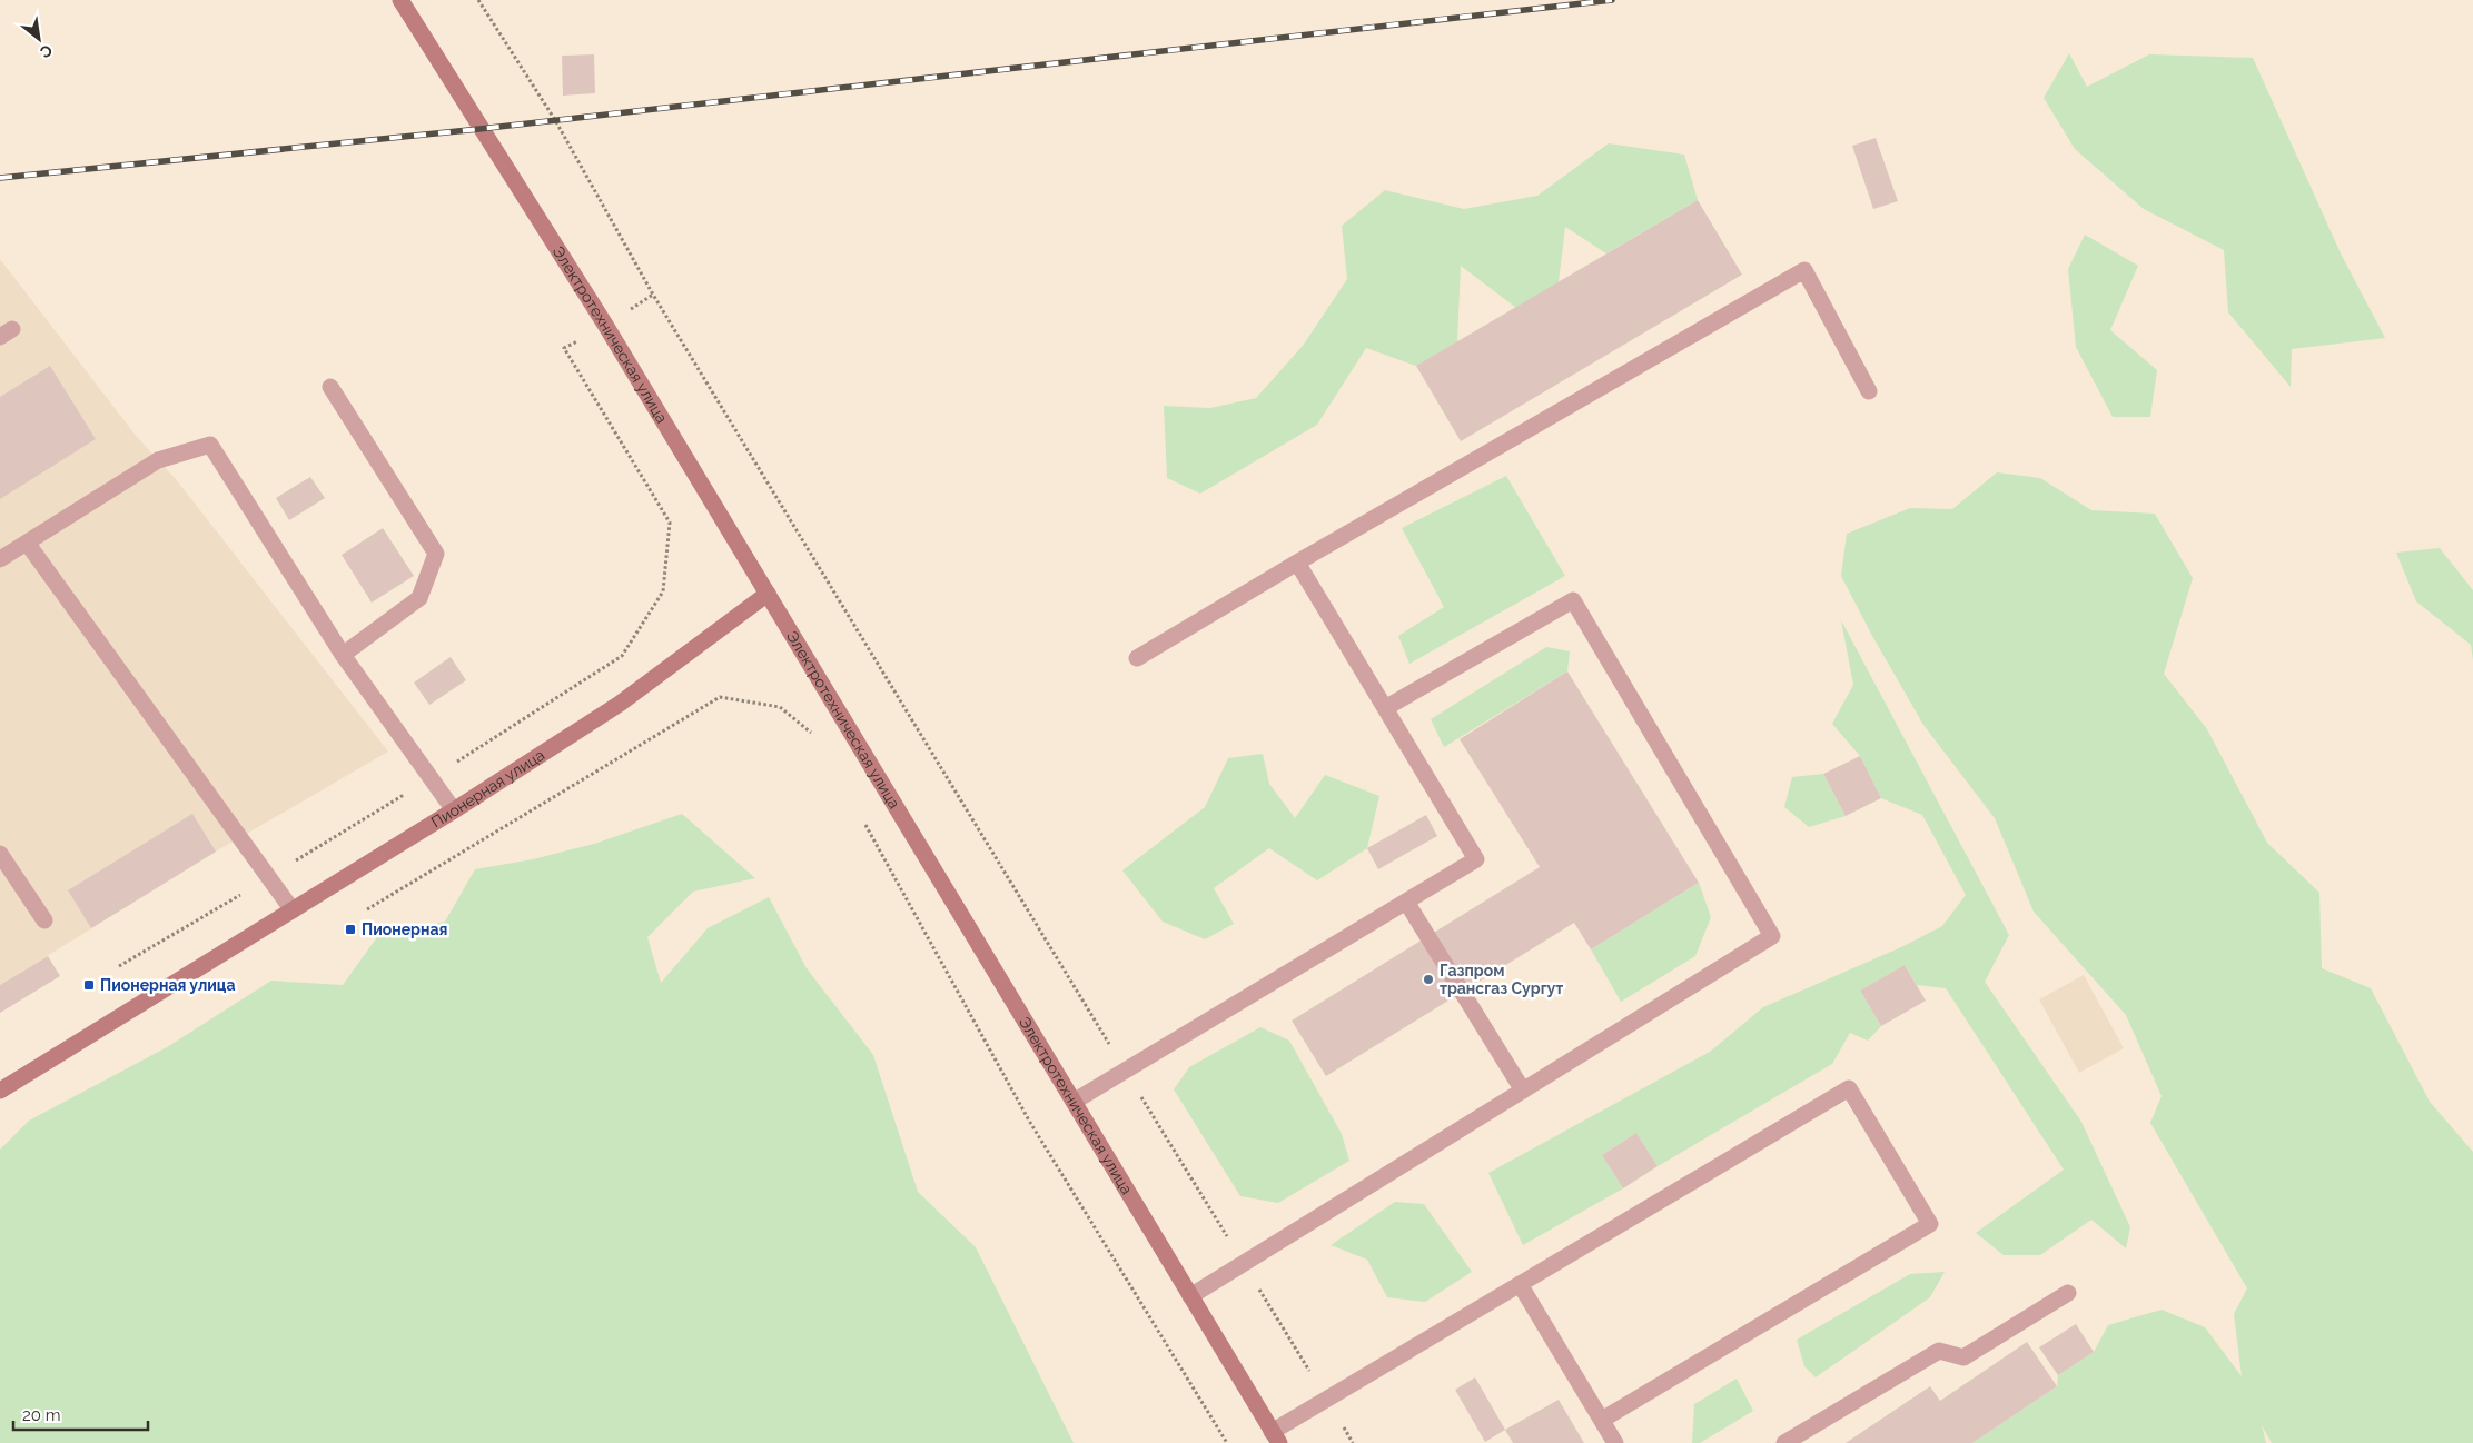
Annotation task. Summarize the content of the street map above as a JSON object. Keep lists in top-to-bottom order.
{
  "streets": {
    "main road": ["Электротехническая улица", "Пионерная улица"]
  },
  "crossings": [
    ["Электротехническая улица", "Пионерная улица"]
  ],
  "places": {
    "transit": ["Пионерная", "Пионерная улица"],
    "other": ["Газпром трансгаз Сургут"]
  },
  "scale_bar": "20 m",
  "north": "bottom right"
}
